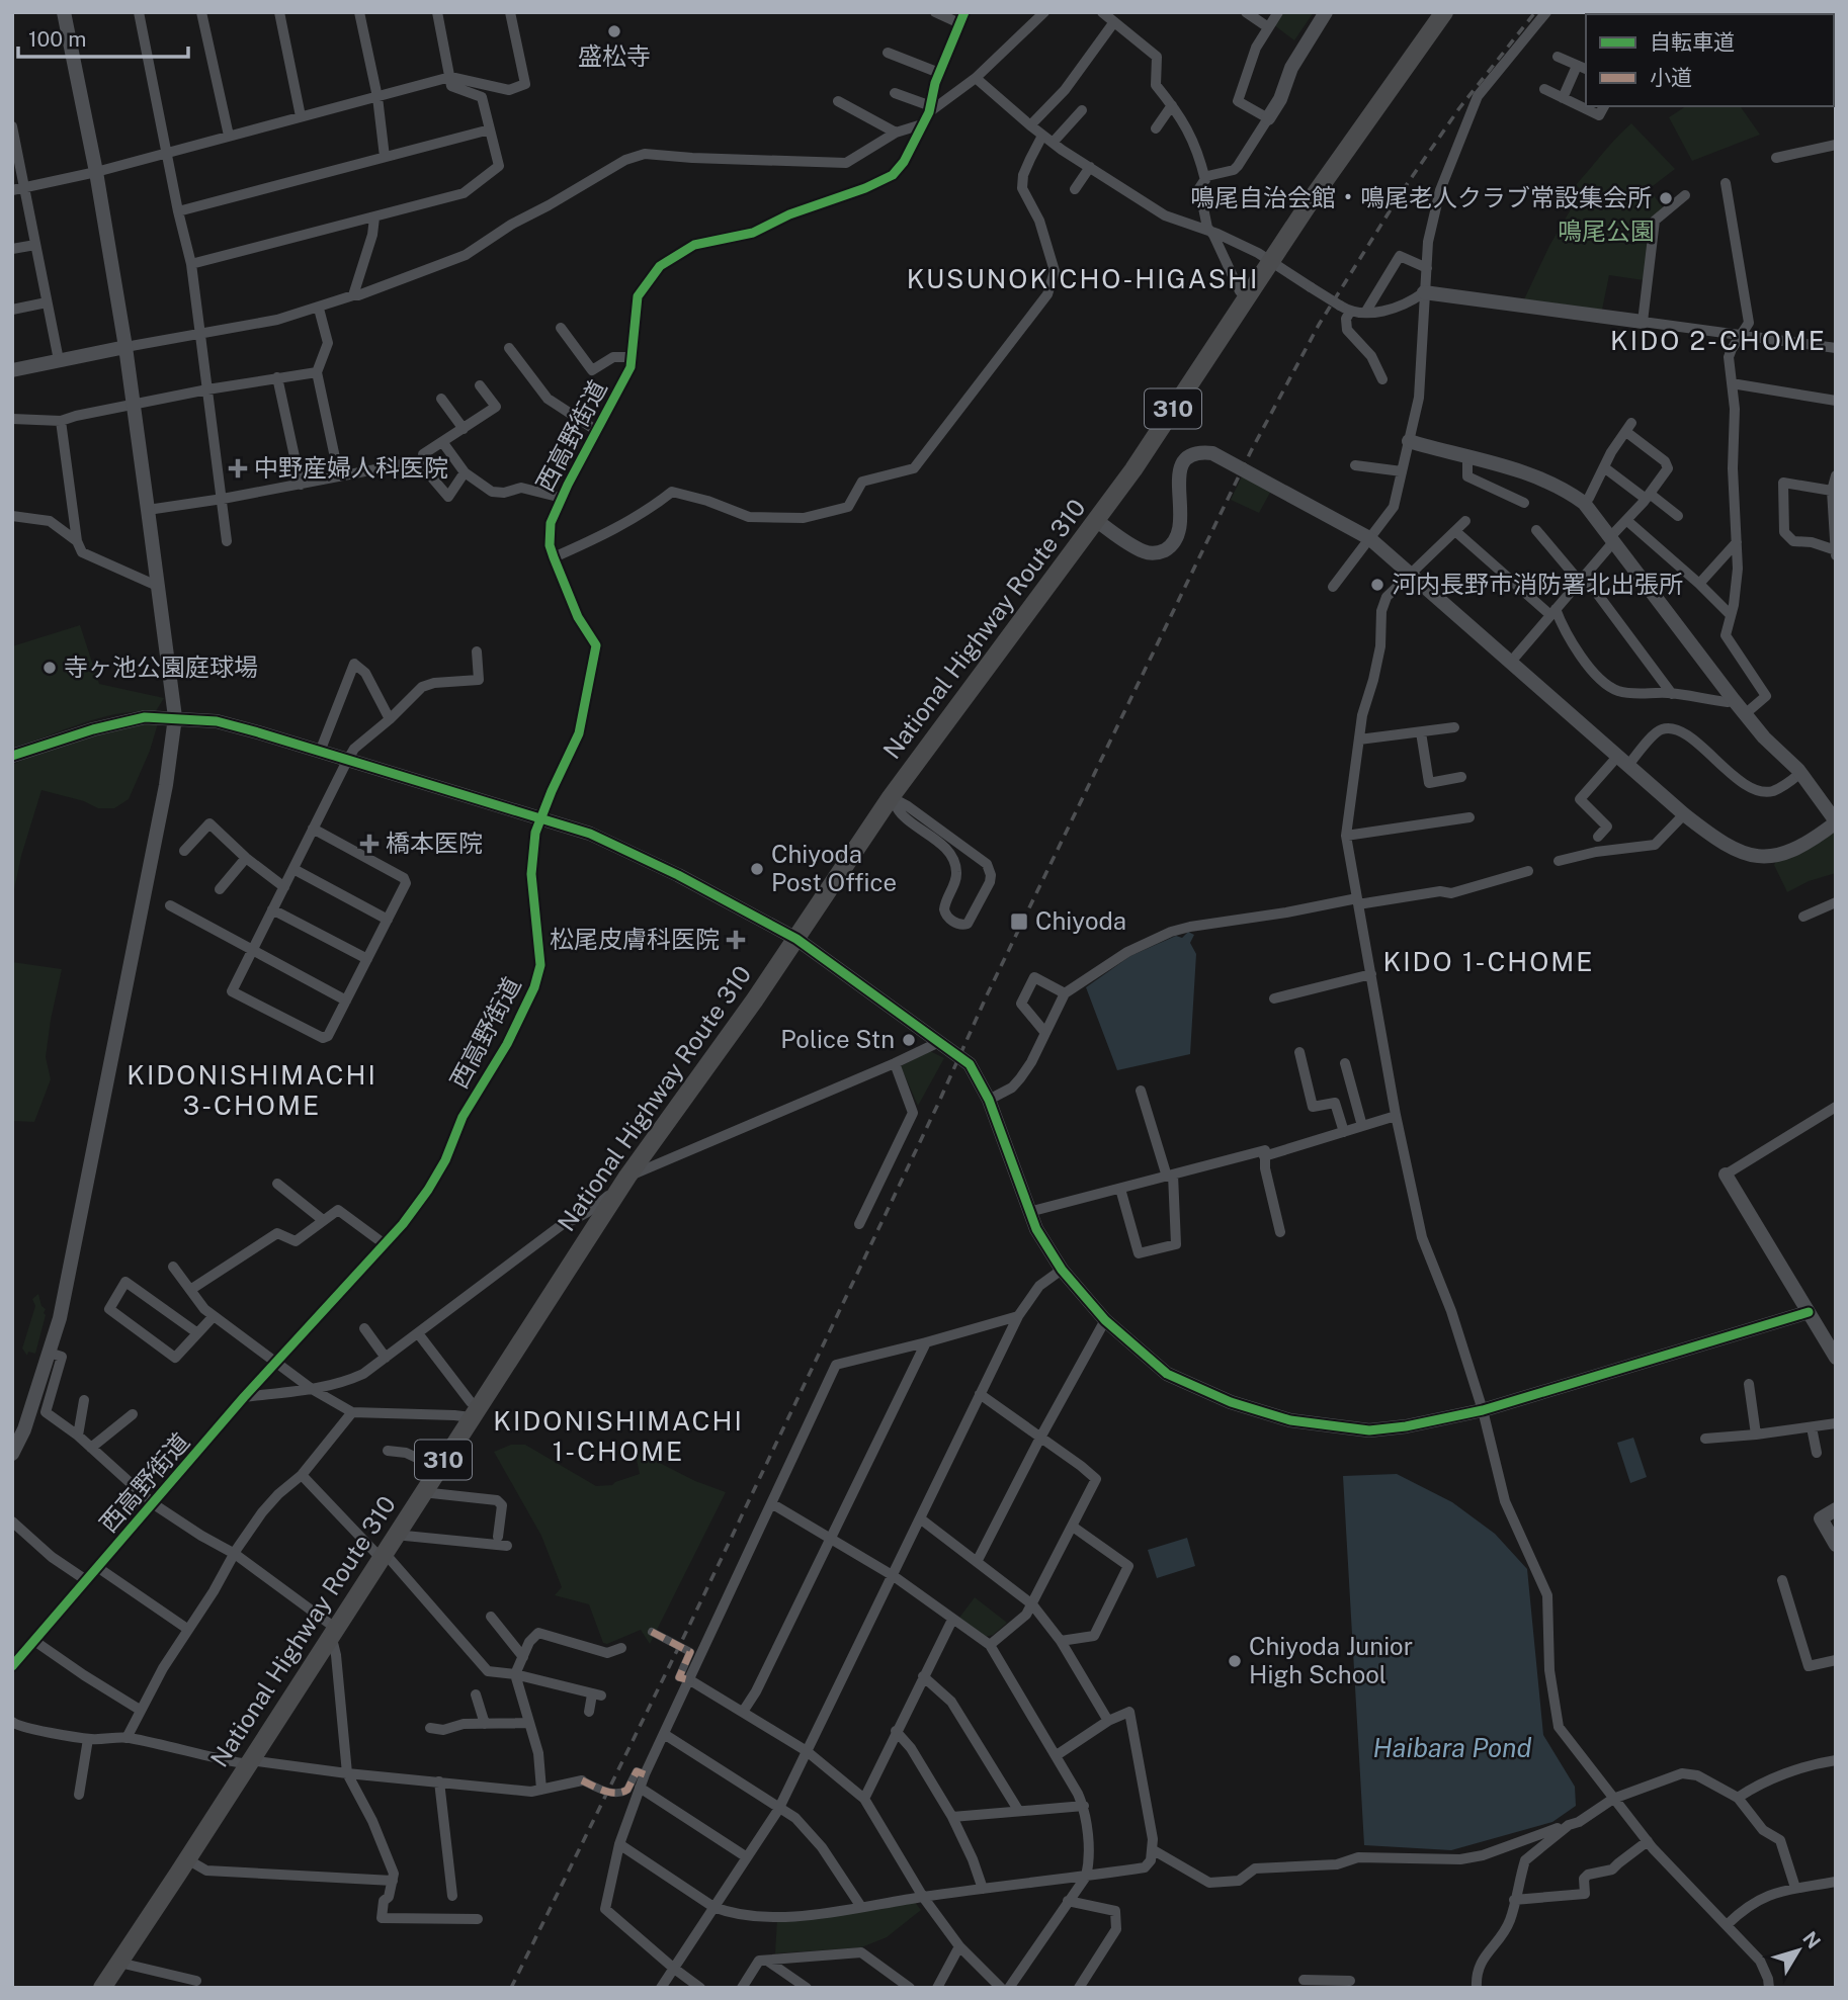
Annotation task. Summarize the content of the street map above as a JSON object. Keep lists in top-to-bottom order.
{
  "streets": {
    "highway": ["310", "National Highway Route 310"],
    "street": ["西高野街道"]
  },
  "districts": [
    "KUSUNOKICHO-HIGASHI",
    "KIDO 2-CHOME",
    "KIDO 1-CHOME",
    "KIDONISHIMACHI 3-CHOME",
    "KIDONISHIMACHI 1-CHOME"
  ],
  "water": ["Haibara Pond"],
  "parks": ["鳴尾公園"],
  "places": {
    "other": [
      "盛松寺",
      "鳴尾自治会館・鳴尾老人クラブ常設集会所",
      "河内長野市消防署北出張所",
      "寺ヶ池公園庭球場",
      "Chiyoda Post Office",
      "Police Stn",
      "Chiyoda Junior High School"
    ],
    "health": ["中野産婦人科医院", "橋本医院", "松尾皮膚科医院"],
    "transit": ["Chiyoda"]
  },
  "legend": ["自転車道", "小道"],
  "scale_bar": "100 m",
  "north": "top right"
}
